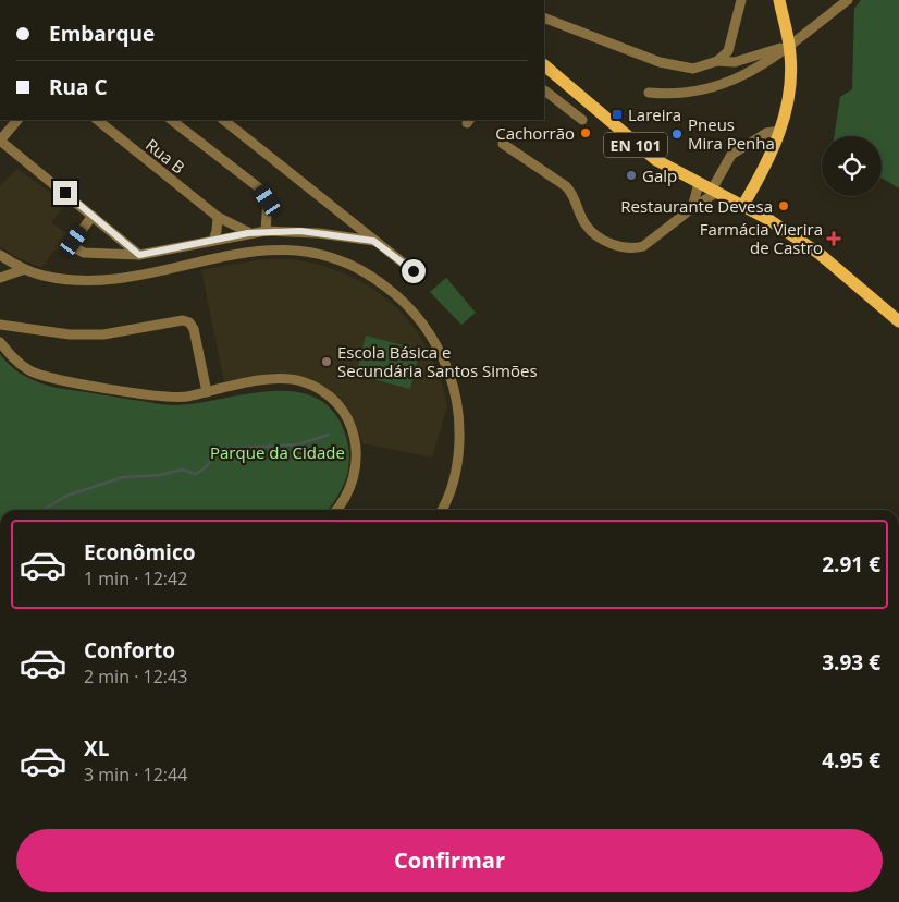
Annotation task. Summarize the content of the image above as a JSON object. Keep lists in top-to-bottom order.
{
  "streets": {
    "main road": ["EN 101"],
    "street": ["Rua B"]
  },
  "parks": ["Parque da Cidade"],
  "places": {
    "transit": ["Lareira"],
    "other": [
      "Cachorrão",
      "Pneus Mira Penha",
      "Galp",
      "Restaurante Devesa",
      "Escola Básica e Secundária Santos Simões"
    ],
    "health": ["Farmácia Vierira de Castro"]
  },
  "page": {
    "banner": ["Embarque", "Rua C"],
    "list": [
      {
        "name": "Econômico",
        "note": "1 min · 12:42",
        "value": "2.91 €"
      },
      {
        "name": "Conforto",
        "note": "2 min · 12:43",
        "value": "3.93 €"
      },
      {
        "name": "XL",
        "note": "3 min · 12:44",
        "value": "4.95 €"
      }
    ],
    "buttons": "Confirmar"
  }
}
